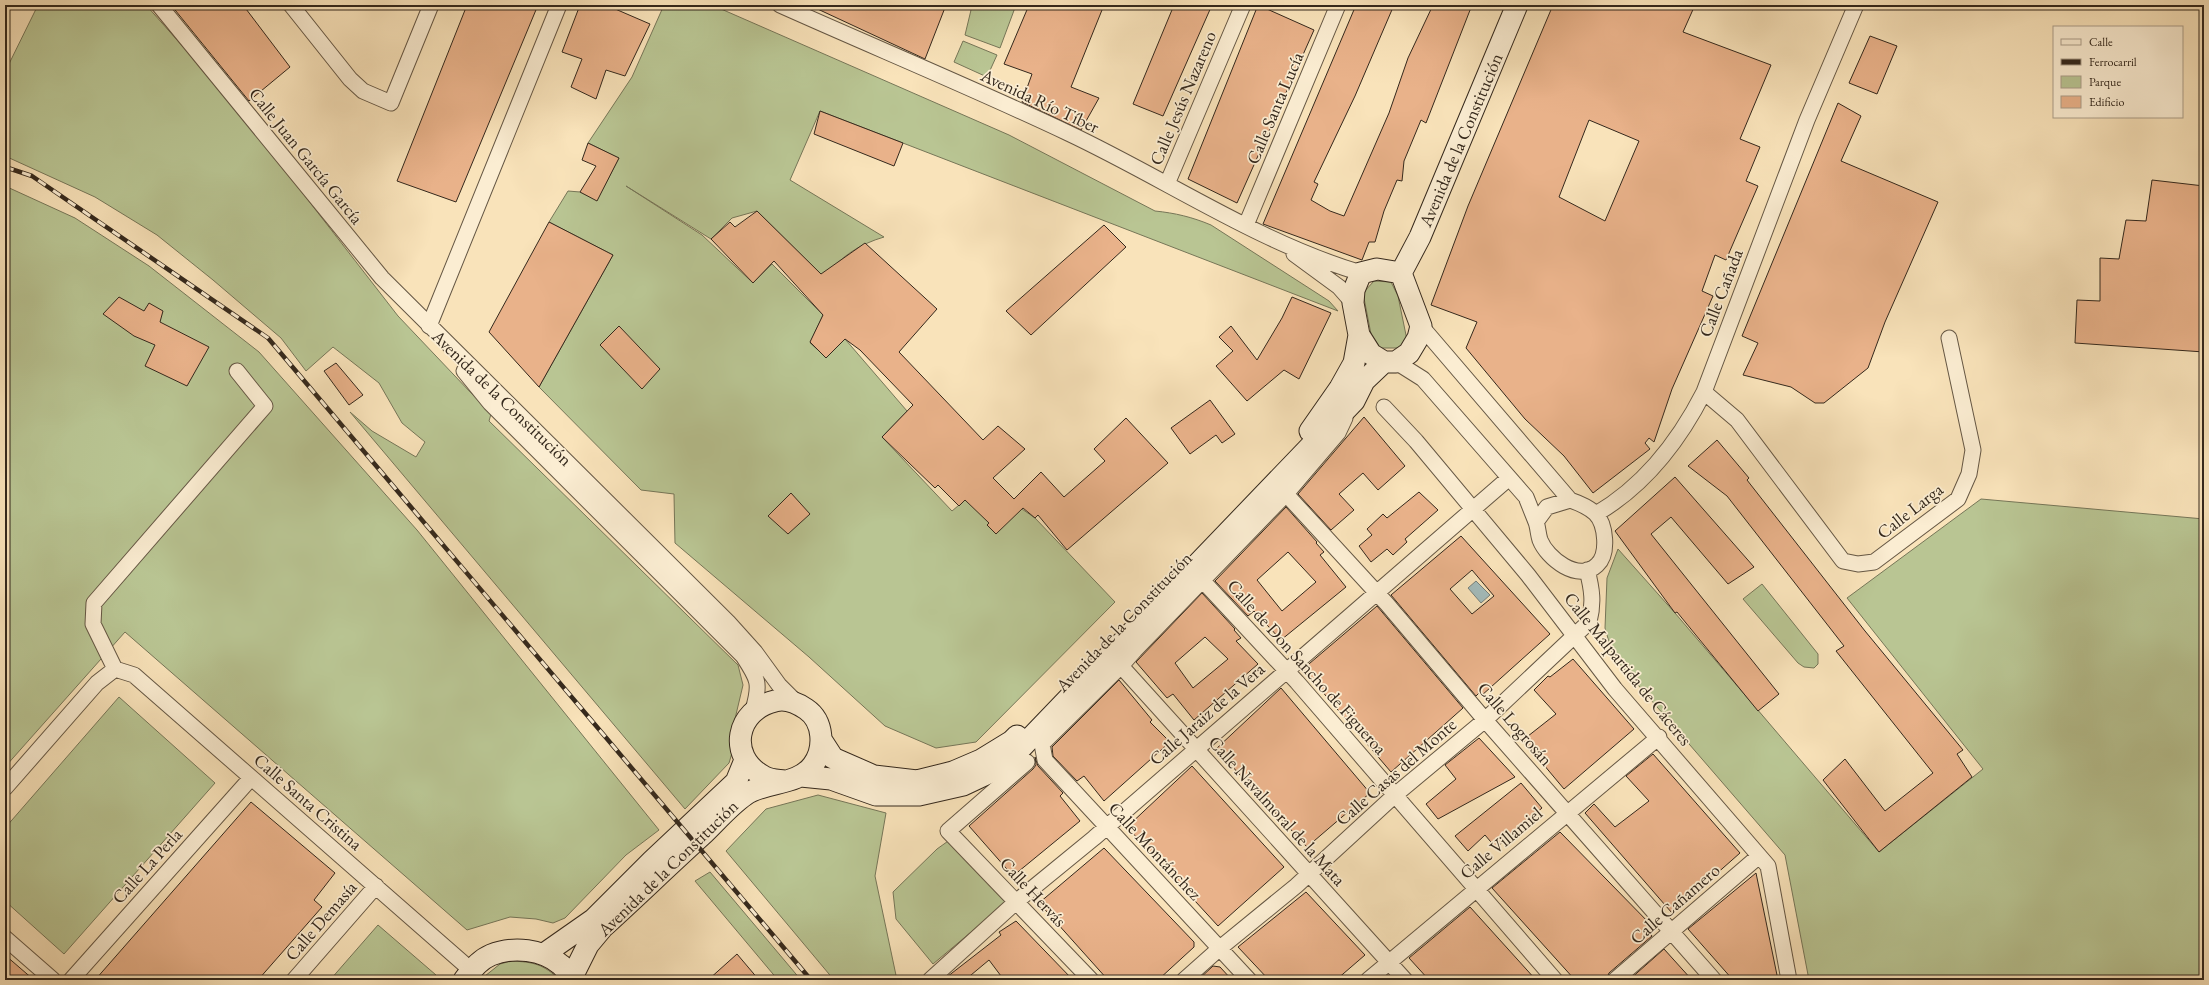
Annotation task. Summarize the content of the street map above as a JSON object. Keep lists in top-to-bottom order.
{
  "streets": {
    "main road": ["Avenida de la Constitución"],
    "street": [
      "Calle Jesús Nazareno",
      "Avenida Río Tíber",
      "Calle Santa Lucía",
      "Calle Juan García García",
      "Calle Cañada",
      "Calle Larga",
      "Calle de Don Sancho de Figueroa",
      "Calle Malpartida de Cáceres",
      "Calle Jaraiz de la Vera",
      "Calle Logrosán",
      "Calle Casas del Monte",
      "Calle Santa Cristina",
      "Calle Navalmoral de la Mata",
      "Calle Villamiel",
      "Calle Montánchez",
      "Calle La Perla",
      "Calle Hervás",
      "Calle Cañamero",
      "Calle Demasía"
    ]
  },
  "crossings": [
    ["Calle Jesús Nazareno", "Avenida Río Tíber"],
    ["Avenida Río Tíber", "Calle Santa Lucía"],
    ["Avenida Río Tíber", "Avenida de la Constitución"],
    ["Avenida de la Constitución", "Calle Juan García García"],
    ["Avenida de la Constitución", "Calle de Don Sancho de Figueroa"],
    ["Avenida de la Constitución", "Calle Logrosán"],
    ["Avenida de la Constitución", "Calle Navalmoral de la Mata"],
    ["Avenida de la Constitución", "Calle Montánchez"],
    ["Calle Cañada", "Calle Larga"],
    ["Calle Cañada", "Calle Casas del Monte"],
    ["Calle de Don Sancho de Figueroa", "Calle Jaraiz de la Vera"],
    ["Calle de Don Sancho de Figueroa", "Calle Casas del Monte"],
    ["Calle de Don Sancho de Figueroa", "Calle Villamiel"],
    ["Calle Malpartida de Cáceres", "Calle Jaraiz de la Vera"],
    ["Calle Malpartida de Cáceres", "Calle Casas del Monte"],
    ["Calle Malpartida de Cáceres", "Calle Villamiel"],
    ["Calle Malpartida de Cáceres", "Calle Cañamero"],
    ["Calle Jaraiz de la Vera", "Calle Logrosán"],
    ["Calle Jaraiz de la Vera", "Calle Navalmoral de la Mata"],
    ["Calle Jaraiz de la Vera", "Calle Montánchez"],
    ["Calle Jaraiz de la Vera", "Calle Hervás"],
    ["Calle Logrosán", "Calle Casas del Monte"],
    ["Calle Logrosán", "Calle Villamiel"],
    ["Calle Logrosán", "Calle Cañamero"],
    ["Calle Casas del Monte", "Calle Navalmoral de la Mata"],
    ["Calle Casas del Monte", "Calle Montánchez"],
    ["Calle Santa Cristina", "Calle La Perla"],
    ["Calle Santa Cristina", "Calle Demasía"],
    ["Calle Navalmoral de la Mata", "Calle Villamiel"]
  ],
  "legend": [
    "Calle",
    "Ferrocarril",
    "Parque",
    "Edificio"
  ]
}
